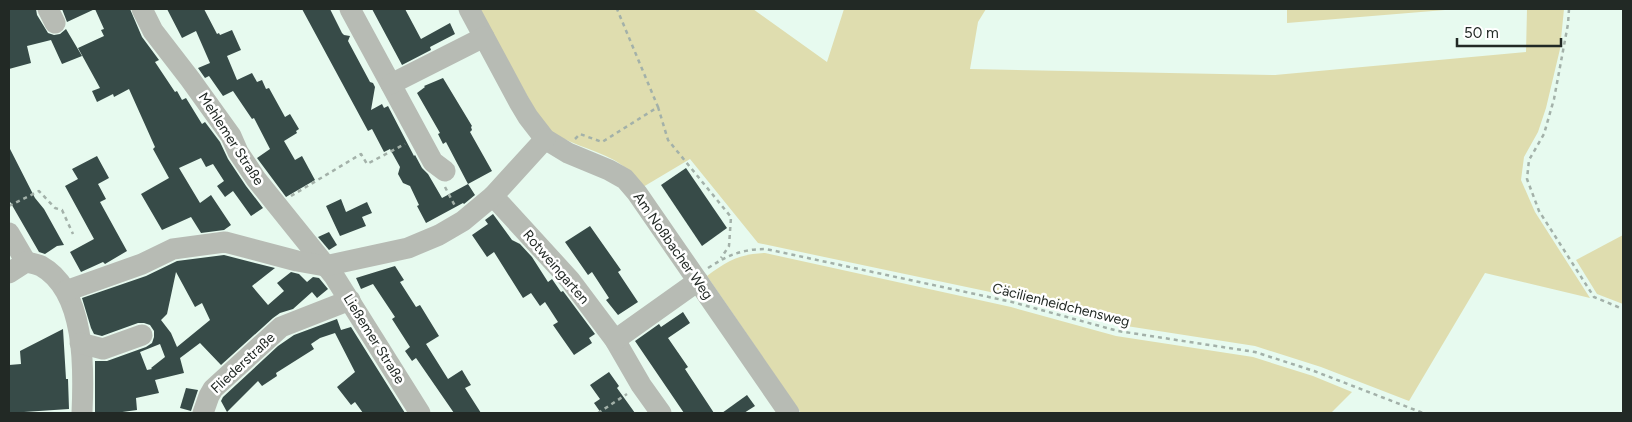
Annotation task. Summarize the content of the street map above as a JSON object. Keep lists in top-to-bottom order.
{
  "streets": {
    "street": [
      "Mehlemer Straße",
      "Am Noßbacher Weg",
      "Rotweingarten",
      "Ließemer Straße",
      "Fliederstraße"
    ],
    "path": ["Cäcilienheidchensweg"]
  },
  "crossings": [
    ["Mehlemer Straße", "Ließemer Straße"],
    ["Am Noßbacher Weg", "Cäcilienheidchensweg"],
    ["Ließemer Straße", "Fliederstraße"]
  ],
  "scale_bar": "50 m"
}
